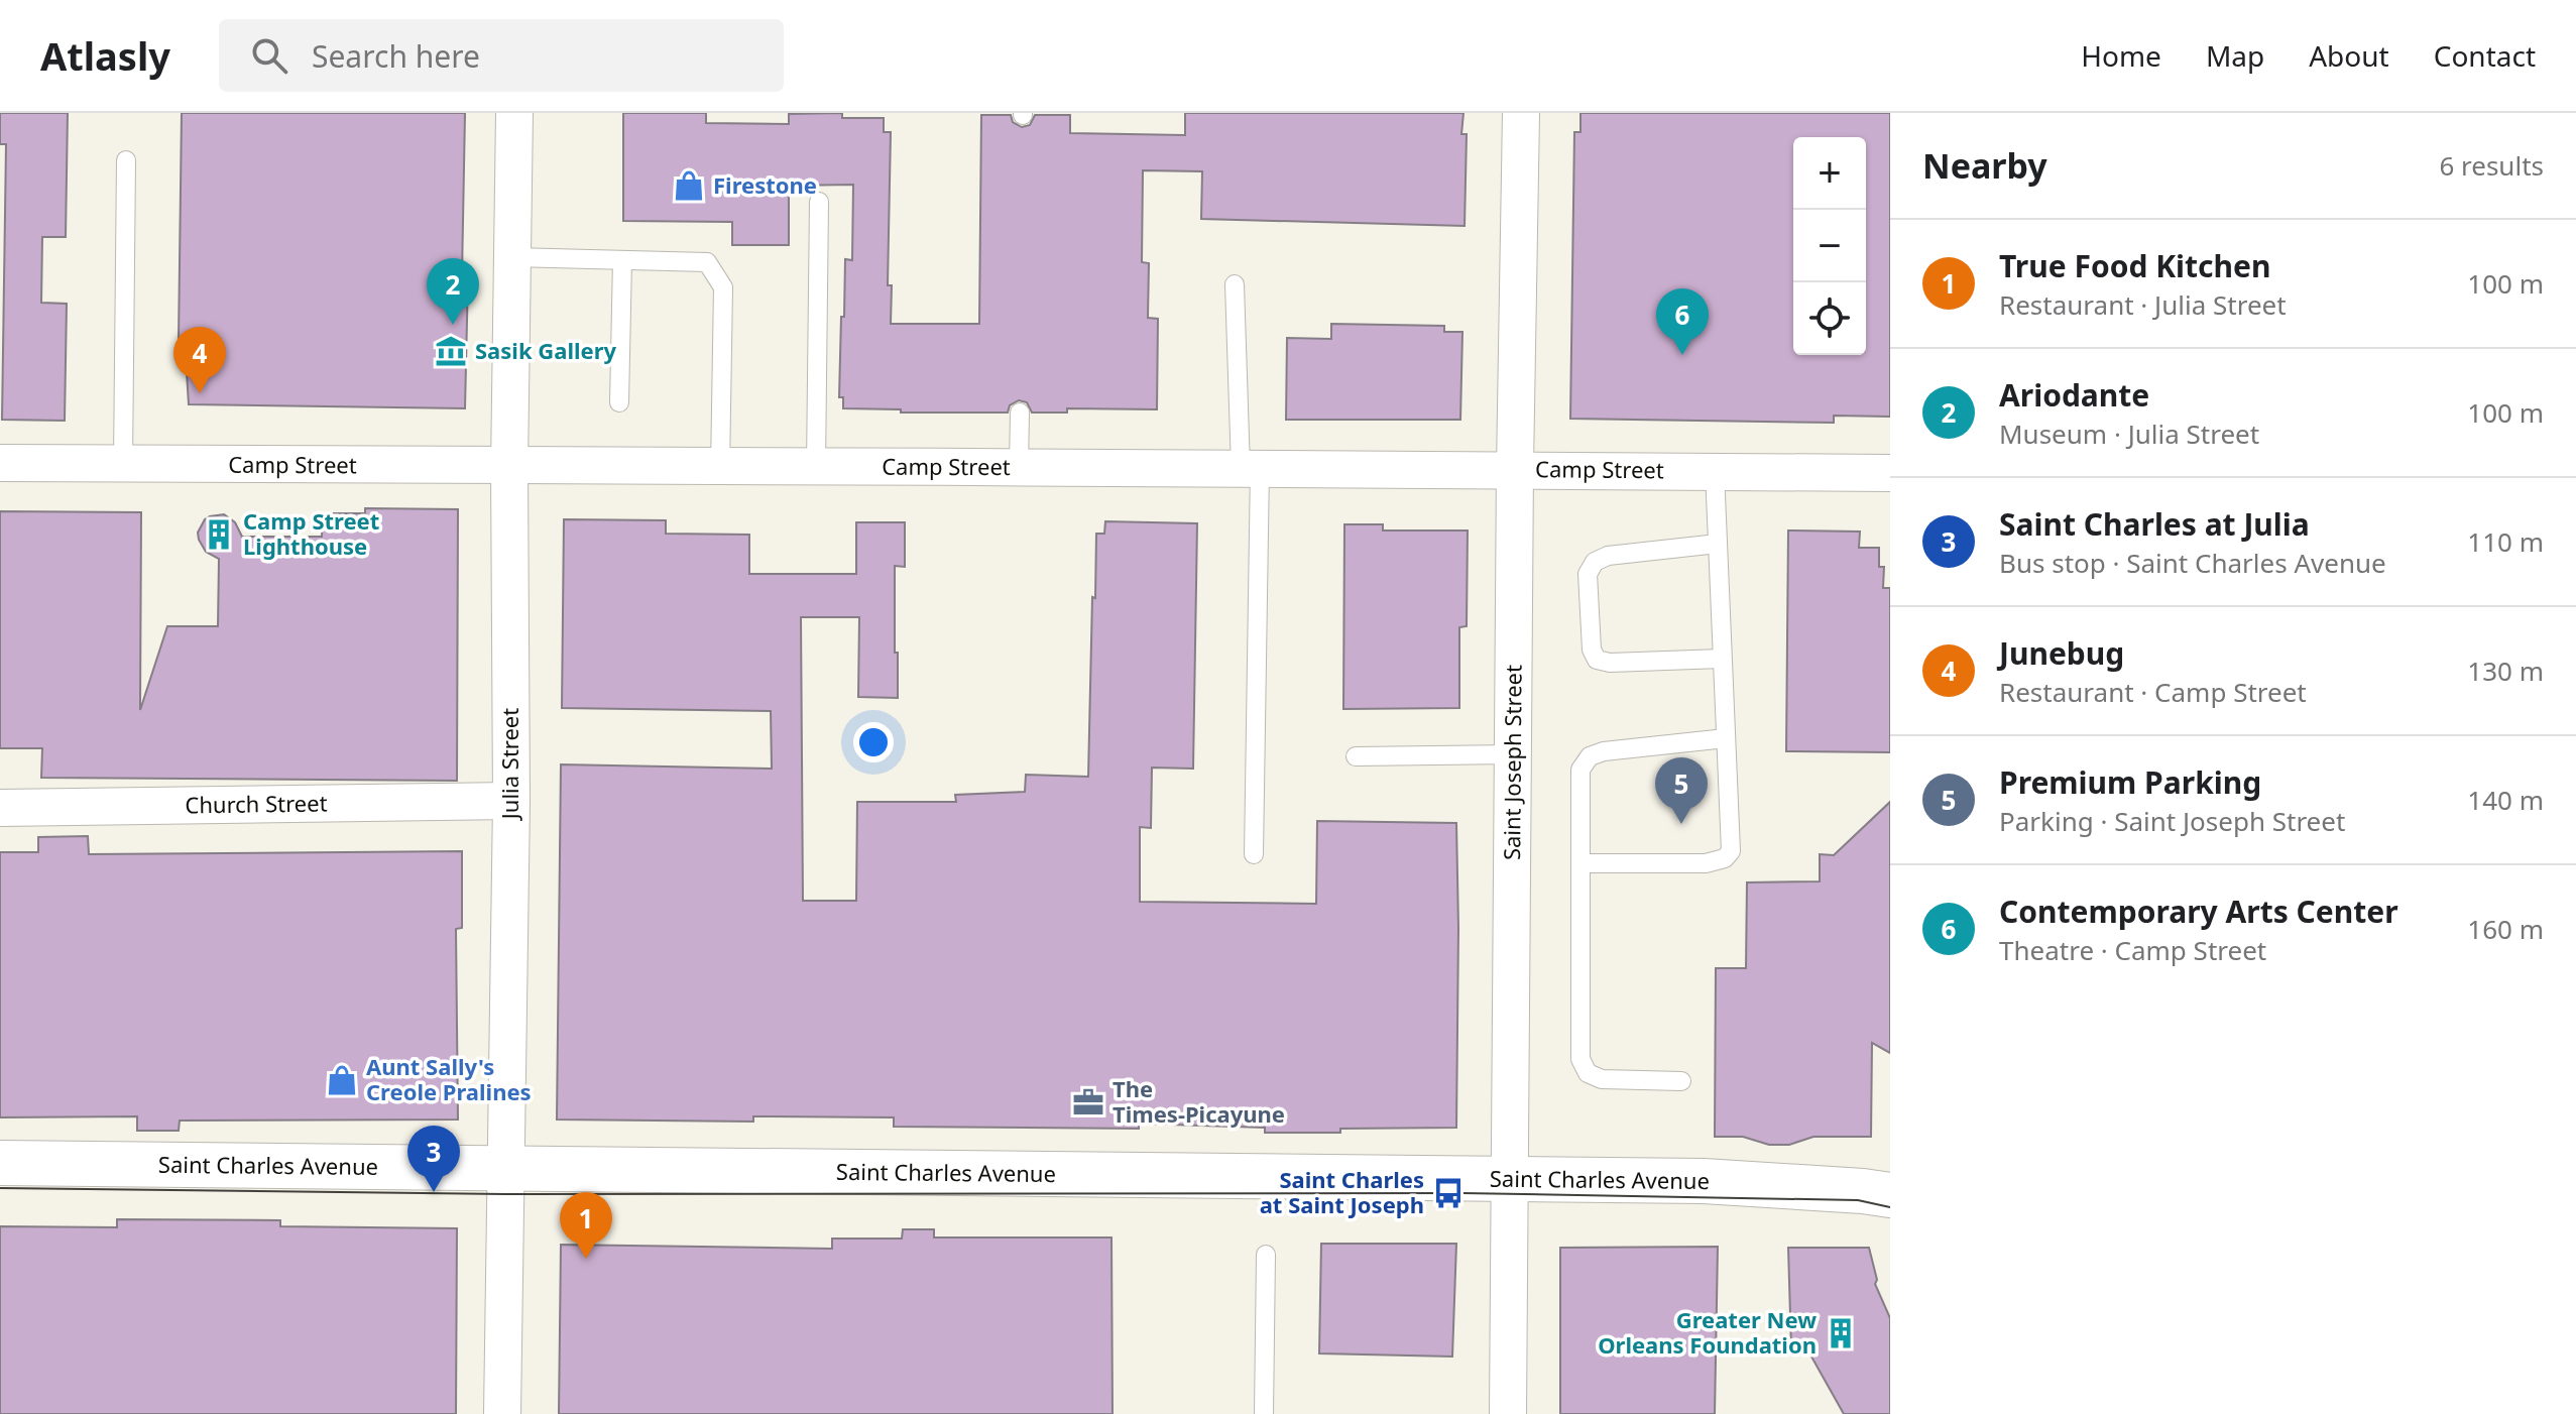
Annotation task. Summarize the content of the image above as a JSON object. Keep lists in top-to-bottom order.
{
  "streets": {
    "street": [
      "Camp Street",
      "Julia Street",
      "Saint Joseph Street",
      "Church Street",
      "Saint Charles Avenue"
    ]
  },
  "crossings": [
    ["Camp Street", "Julia Street"],
    ["Camp Street", "Saint Joseph Street"],
    ["Julia Street", "Church Street"],
    ["Julia Street", "Saint Charles Avenue"],
    ["Saint Joseph Street", "Saint Charles Avenue"]
  ],
  "places": {
    "shop": ["Firestone", "Aunt Sally's Creole Pralines"],
    "museum": ["Sasik Gallery"],
    "building": ["Camp Street Lighthouse", "Greater New Orleans Foundation"],
    "office": ["The Times-Picayune"],
    "bus stop": ["Saint Charles at Saint Joseph"]
  },
  "page": {
    "header": "Atlasly",
    "search": "Search here",
    "nav": [
      "Home",
      "Map",
      "About",
      "Contact"
    ],
    "heading": ["Nearby", "6 results"],
    "map_buttons": ["+", "−"],
    "list": [
      {
        "mark": "1",
        "name": "True Food Kitchen",
        "note": "Restaurant · Julia Street",
        "value": "100 m"
      },
      {
        "mark": "2",
        "name": "Ariodante",
        "note": "Museum · Julia Street",
        "value": "100 m"
      },
      {
        "mark": "3",
        "name": "Saint Charles at Julia",
        "note": "Bus stop · Saint Charles Avenue",
        "value": "110 m"
      },
      {
        "mark": "4",
        "name": "Junebug",
        "note": "Restaurant · Camp Street",
        "value": "130 m"
      },
      {
        "mark": "5",
        "name": "Premium Parking",
        "note": "Parking · Saint Joseph Street",
        "value": "140 m"
      },
      {
        "mark": "6",
        "name": "Contemporary Arts Center",
        "note": "Theatre · Camp Street",
        "value": "160 m"
      }
    ],
    "pins": [
      "2",
      "6",
      "4",
      "5",
      "3",
      "1"
    ]
  }
}
